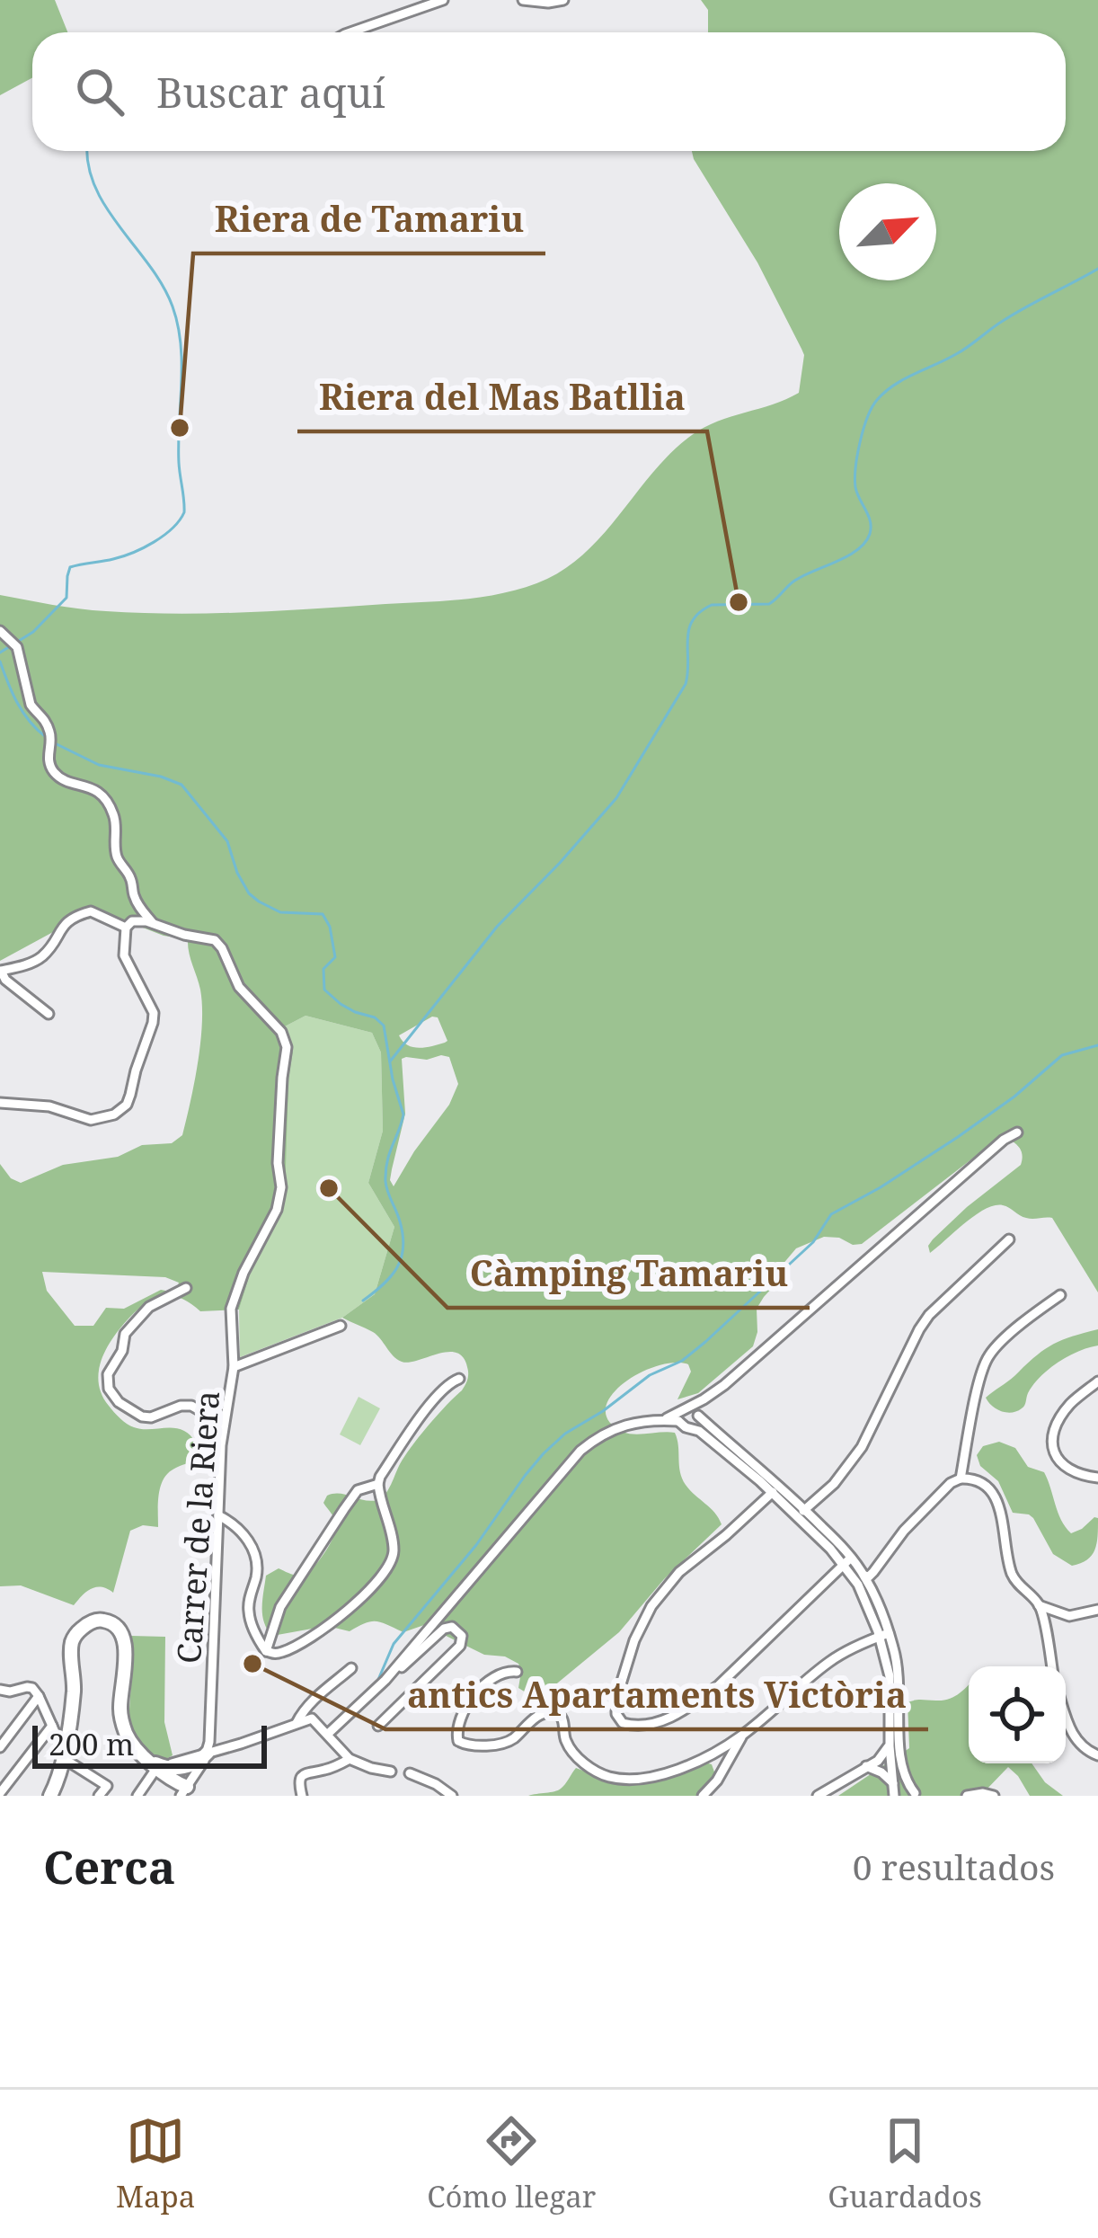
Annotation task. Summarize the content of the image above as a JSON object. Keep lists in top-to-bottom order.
{
  "streets": {
    "street": ["Carrer de la Riera"]
  },
  "places": [
    "Riera de Tamariu",
    "Riera del Mas Batllia",
    "Càmping Tamariu",
    "antics Apartaments Victòria"
  ],
  "scale_bar": "200 m",
  "north": "top right",
  "page": {
    "search": "Buscar aquí",
    "scale": "200 m",
    "heading": ["Cerca", "0 resultados"],
    "nav": ["Mapa", "Cómo llegar", "Guardados"]
  }
}
